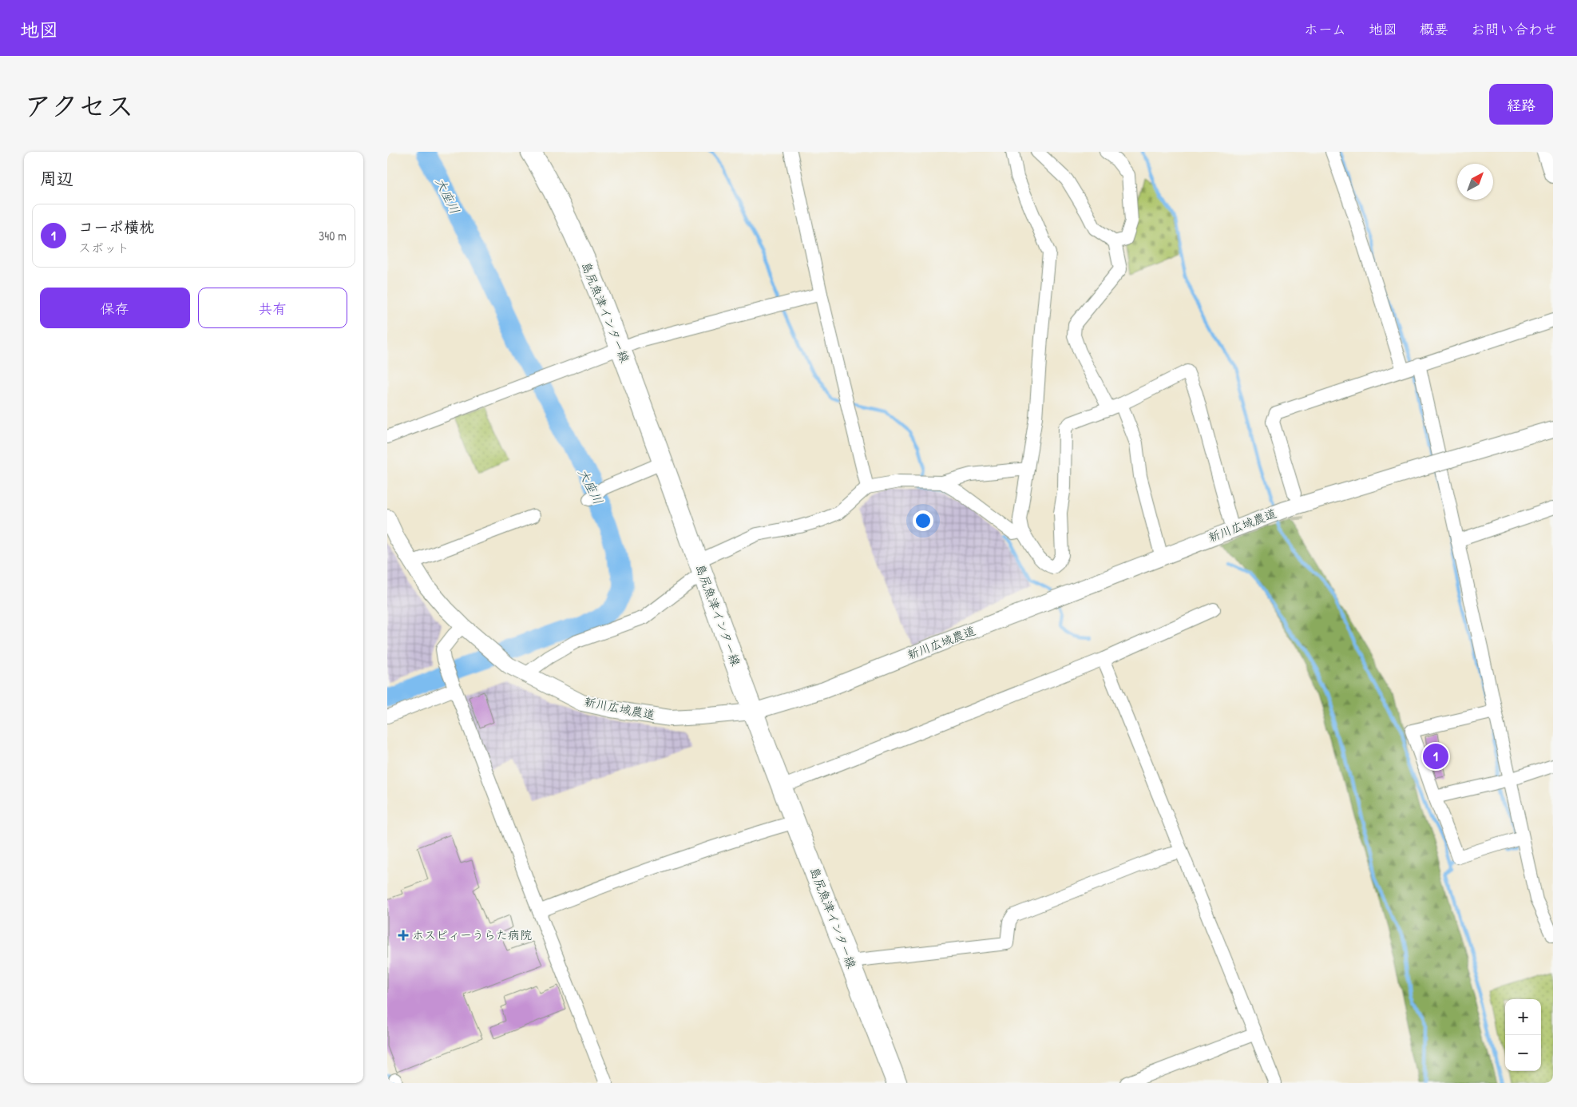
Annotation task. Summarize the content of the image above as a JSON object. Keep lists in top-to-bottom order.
{
  "streets": {
    "main road": ["島尻魚津インター線"],
    "street": ["新川広域農道"]
  },
  "crossings": [
    ["島尻魚津インター線", "新川広域農道"]
  ],
  "water": ["大座川"],
  "places": {
    "health": ["ホスピィーうらた病院"]
  },
  "north": "top right",
  "page": {
    "header": "地図",
    "nav": [
      "ホーム",
      "地図",
      "概要",
      "お問い合わせ"
    ],
    "title": "アクセス",
    "buttons": [
      "経路",
      ["保存", "共有"]
    ],
    "heading": "周辺",
    "list": [
      {
        "mark": "1",
        "name": "コーポ横枕",
        "note": "スポット",
        "value": "340 m"
      }
    ],
    "pins": "1",
    "map_buttons": ["+", "−"]
  }
}
